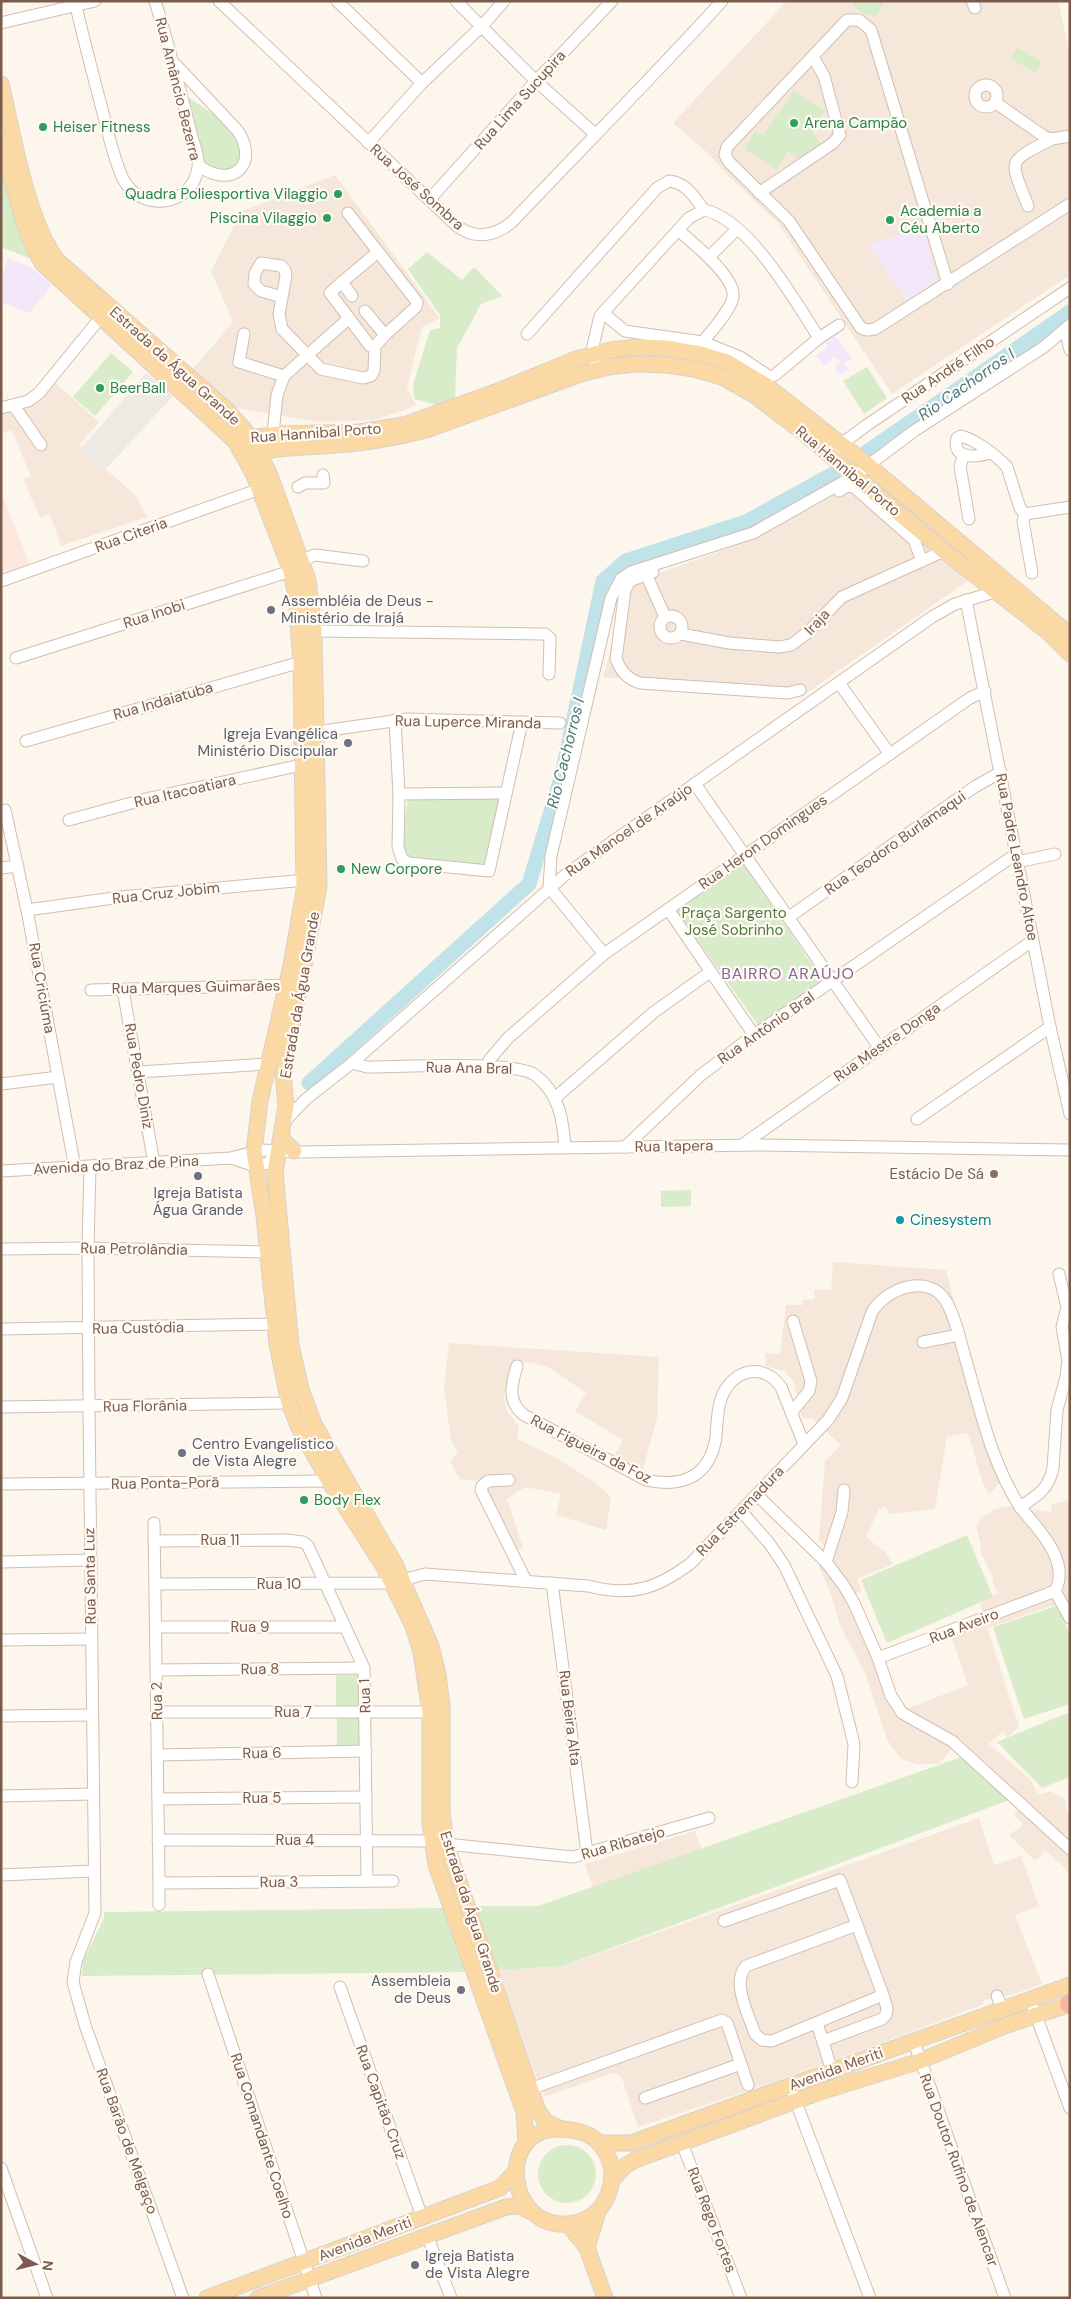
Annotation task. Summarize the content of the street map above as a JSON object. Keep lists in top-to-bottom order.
{
  "streets": {
    "main road": ["Estrada da Água Grande", "Rua Hannibal Porto", "Avenida Meriti"],
    "street": [
      "Rua Amâncio Bezerra",
      "Rua Lima Sucupira",
      "Rua José Sombra",
      "Rua André Filho",
      "Rua Citeria",
      "Rua Inobi",
      "Iraja",
      "Rua Indaiatuba",
      "Rua Luperce Miranda",
      "Rua Itacoatiara",
      "Rua Manoel de Araújo",
      "Rua Heron Domingues",
      "Rua Teodoro Burlamaqui",
      "Rua Padre Leandro Altoe",
      "Rua Cruz Jobim",
      "Rua Marques Guimarães",
      "Rua Criciúma",
      "Rua Antônio Bral",
      "Rua Mestre Donga",
      "Rua Ana Bral",
      "Rua Pedro Diniz",
      "Rua Itapera",
      "Avenida do Braz de Pina",
      "Rua Petrolândia",
      "Rua Custódia",
      "Rua Florânia",
      "Rua Figueira da Foz",
      "Rua Ponta-Porã",
      "Rua Estremadura",
      "Rua 11",
      "Rua Santa Luz",
      "Rua 10",
      "Rua Aveiro",
      "Rua 9",
      "Rua 8",
      "Rua 1",
      "Rua 2",
      "Rua 7",
      "Rua Beira Alta",
      "Rua 6",
      "Rua 5",
      "Rua 4",
      "Rua Ribatejo",
      "Rua 3",
      "Rua Capitão Cruz",
      "Rua Comandante Coelho",
      "Rua Barão de Melgaço",
      "Rua Doutor Rufino de Alencar",
      "Rua Rego Fortes"
    ]
  },
  "crossings": [
    ["Rua Lima Sucupira", "Rua José Sombra"],
    ["Estrada da Água Grande", "Rua Hannibal Porto"],
    ["Estrada da Água Grande", "Rua Citeria"],
    ["Estrada da Água Grande", "Rua Inobi"],
    ["Estrada da Água Grande", "Rua Indaiatuba"],
    ["Estrada da Água Grande", "Rua Luperce Miranda"],
    ["Estrada da Água Grande", "Rua Itacoatiara"],
    ["Estrada da Água Grande", "Rua Manoel de Araújo"],
    ["Estrada da Água Grande", "Rua Cruz Jobim"],
    ["Estrada da Água Grande", "Rua Marques Guimarães"],
    ["Estrada da Água Grande", "Avenida do Braz de Pina"],
    ["Estrada da Água Grande", "Rua Petrolândia"],
    ["Estrada da Água Grande", "Rua Custódia"],
    ["Estrada da Água Grande", "Rua Florânia"],
    ["Estrada da Água Grande", "Rua Ponta-Porã"],
    ["Estrada da Água Grande", "Rua Estremadura"],
    ["Estrada da Água Grande", "Rua 10"],
    ["Estrada da Água Grande", "Rua 7"],
    ["Estrada da Água Grande", "Rua 4"],
    ["Estrada da Água Grande", "Rua Ribatejo"],
    ["Estrada da Água Grande", "Avenida Meriti"],
    ["Rua André Filho", "Rua Hannibal Porto"],
    ["Rua Hannibal Porto", "Iraja"],
    ["Rua Hannibal Porto", "Rua Manoel de Araújo"],
    ["Rua Manoel de Araújo", "Rua Padre Leandro Altoe"],
    ["Rua Manoel de Araújo", "Rua Ana Bral"],
    ["Rua Heron Domingues", "Rua Padre Leandro Altoe"],
    ["Rua Heron Domingues", "Rua Ana Bral"],
    ["Rua Teodoro Burlamaqui", "Rua Padre Leandro Altoe"],
    ["Rua Padre Leandro Altoe", "Rua Antônio Bral"],
    ["Rua Padre Leandro Altoe", "Rua Mestre Donga"],
    ["Rua Cruz Jobim", "Rua Criciúma"],
    ["Rua Marques Guimarães", "Rua Pedro Diniz"],
    ["Rua Criciúma", "Avenida do Braz de Pina"],
    ["Rua Antônio Bral", "Rua Itapera"],
    ["Rua Mestre Donga", "Rua Itapera"],
    ["Rua Ana Bral", "Rua Itapera"],
    ["Rua Pedro Diniz", "Avenida do Braz de Pina"],
    ["Avenida do Braz de Pina", "Rua Santa Luz"],
    ["Rua Petrolândia", "Rua Santa Luz"],
    ["Rua Custódia", "Rua Santa Luz"],
    ["Rua Florânia", "Rua Santa Luz"],
    ["Rua Figueira da Foz", "Rua Estremadura"],
    ["Rua Ponta-Porã", "Rua Santa Luz"],
    ["Rua Estremadura", "Rua 10"],
    ["Rua Estremadura", "Rua Aveiro"],
    ["Rua Estremadura", "Rua Beira Alta"],
    ["Rua 11", "Rua 1"],
    ["Rua 11", "Rua 2"],
    ["Rua Santa Luz", "Rua Barão de Melgaço"],
    ["Rua 10", "Rua 1"],
    ["Rua 10", "Rua 2"],
    ["Rua 9", "Rua 1"],
    ["Rua 9", "Rua 2"],
    ["Rua 8", "Rua 1"],
    ["Rua 8", "Rua 2"],
    ["Rua 1", "Rua 7"],
    ["Rua 1", "Rua 6"],
    ["Rua 1", "Rua 5"],
    ["Rua 1", "Rua 4"],
    ["Rua 1", "Rua 3"],
    ["Rua 2", "Rua 7"],
    ["Rua 2", "Rua 6"],
    ["Rua 2", "Rua 5"],
    ["Rua 2", "Rua 4"],
    ["Rua 2", "Rua 3"],
    ["Rua Beira Alta", "Rua Ribatejo"],
    ["Rua 4", "Rua Ribatejo"],
    ["Avenida Meriti", "Rua Capitão Cruz"],
    ["Avenida Meriti", "Rua Comandante Coelho"],
    ["Avenida Meriti", "Rua Doutor Rufino de Alencar"],
    ["Avenida Meriti", "Rua Rego Fortes"]
  ],
  "districts": ["BAIRRO ARAÚJO"],
  "water": ["Rio Cachorros I"],
  "parks": ["Praça Sargento José Sobrinho"],
  "places": [
    "Arena Campão",
    "Heiser Fitness",
    "Quadra Poliesportiva Vilaggio",
    "Piscina Vilaggio",
    "Academia a Céu Aberto",
    "BeerBall",
    "Assembléia de Deus - Ministério de Irajá",
    "Igreja Evangélica Ministério Discipular",
    "New Corpore",
    "Estácio De Sá",
    "Igreja Batista Água Grande",
    "Cinesystem",
    "Centro Evangelístico de Vista Alegre",
    "Body Flex",
    "Assembleia de Deus",
    "Igreja Batista de Vista Alegre"
  ],
  "north": "right"
}
